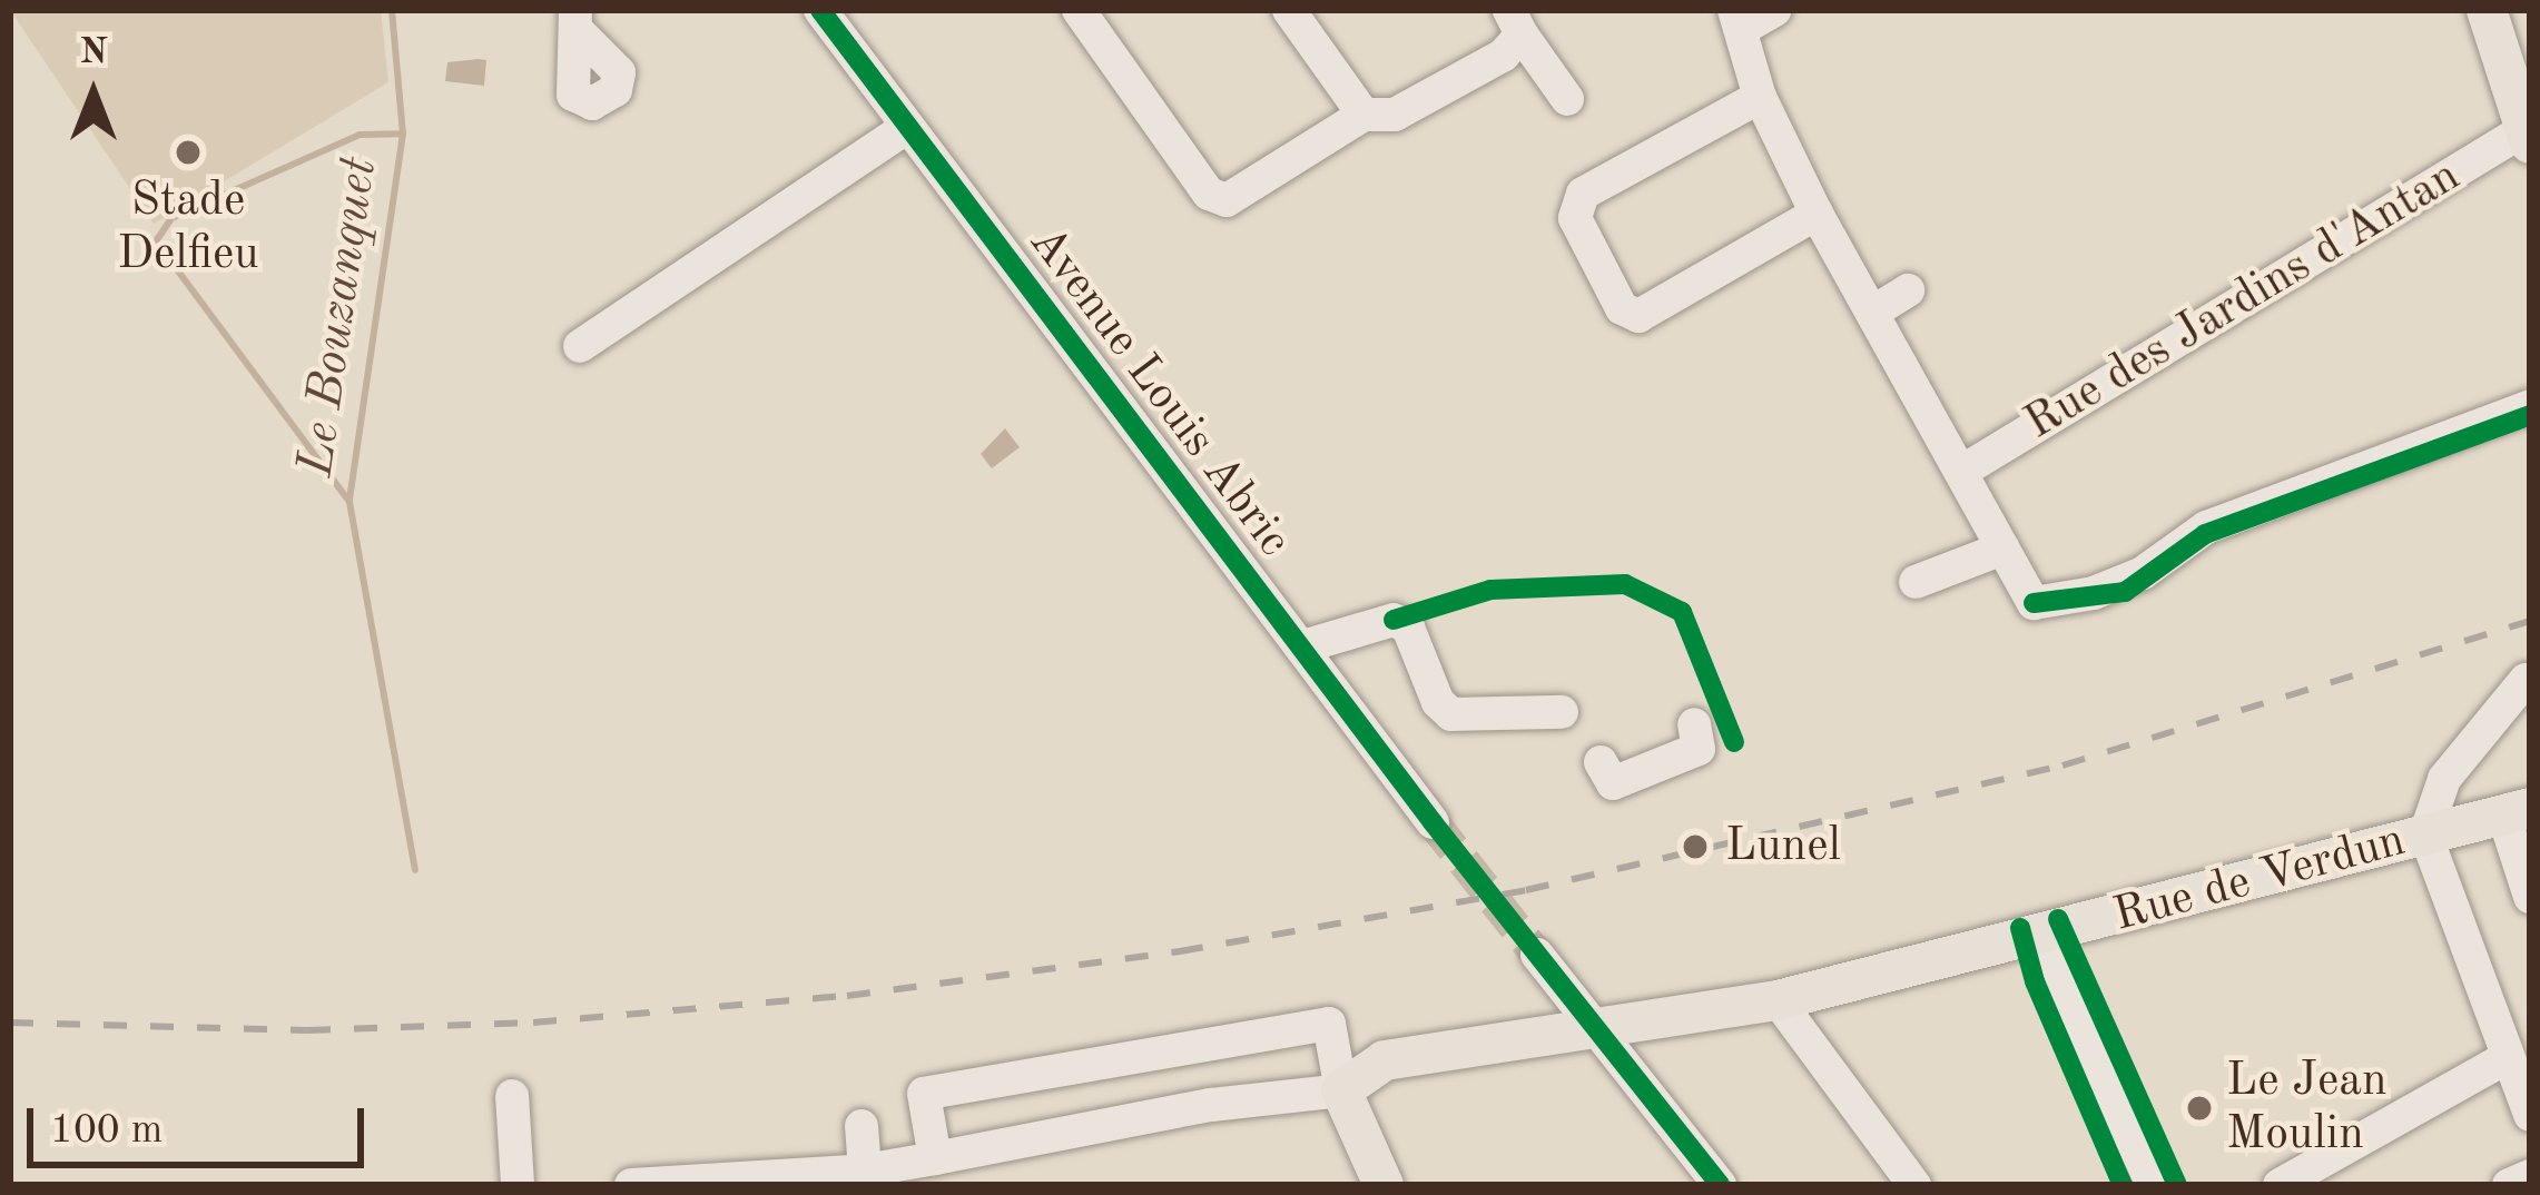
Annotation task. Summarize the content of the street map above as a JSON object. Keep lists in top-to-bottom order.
{
  "streets": {
    "main road": ["Rue de Verdun"],
    "street": ["Rue des Jardins d'Antan", "Avenue Louis Abric"]
  },
  "water": ["Le Bouzanquet"],
  "places": ["Stade Delfieu", "Lunel", "Le Jean Moulin"],
  "scale_bar": "100 m",
  "north": "top"
}
